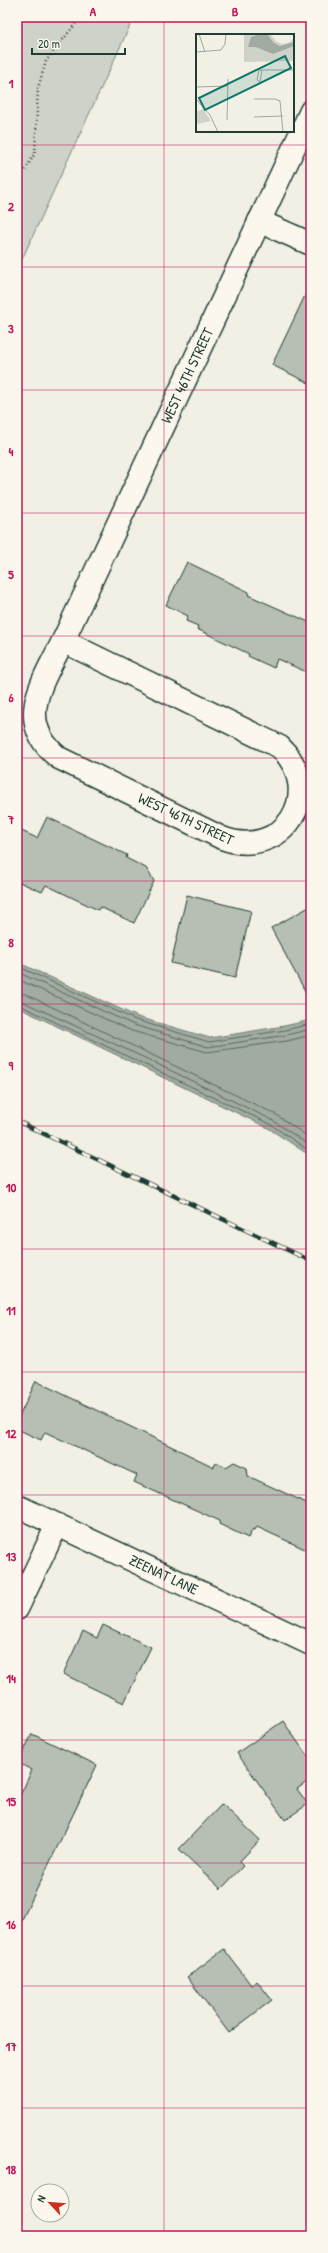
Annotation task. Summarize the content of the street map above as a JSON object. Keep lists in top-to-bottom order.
{
  "streets": {
    "street": ["WEST 46TH STREET", "ZEENAT LANE"]
  },
  "scale_bar": "20 m",
  "north": "top left",
  "grid": {
    "columns": ["A", "B"],
    "rows": [
      "1",
      "2",
      "3",
      "4",
      "5",
      "6",
      "7",
      "8",
      "9",
      "10",
      "11",
      "12",
      "13",
      "14",
      "15",
      "16",
      "17",
      "18"
    ]
  }
}
